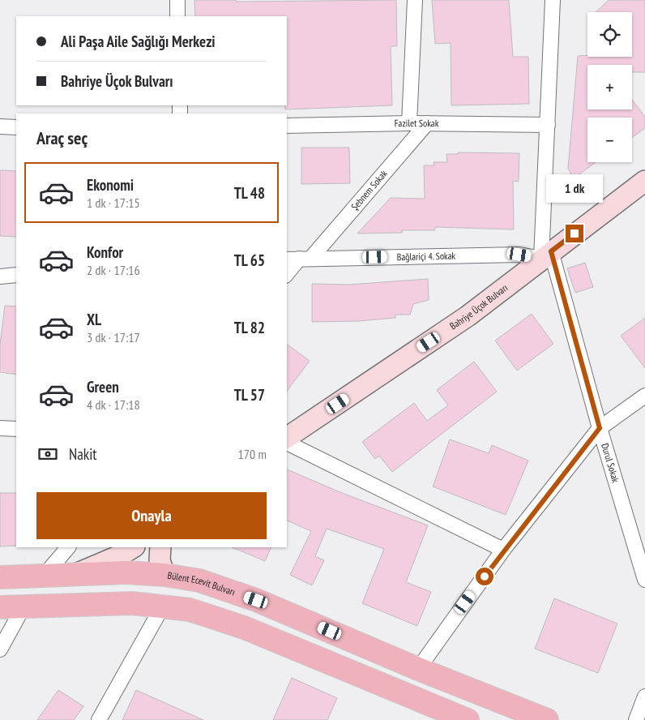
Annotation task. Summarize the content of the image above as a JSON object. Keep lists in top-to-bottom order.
{
  "streets": {
    "main road": ["Bülent Ecevit Bulvarı"],
    "street": [
      "Fazilet Sokak",
      "Şebnem Sokak",
      "Bağlariçi 4. Sokak",
      "Bahriye Üçok Bulvarı",
      "Durul Sokak"
    ]
  },
  "crossings": [
    ["Fazilet Sokak", "Şebnem Sokak"],
    ["Fazilet Sokak", "Durul Sokak"],
    ["Şebnem Sokak", "Bağlariçi 4. Sokak"],
    ["Bağlariçi 4. Sokak", "Bahriye Üçok Bulvarı"],
    ["Bağlariçi 4. Sokak", "Durul Sokak"],
    ["Bahriye Üçok Bulvarı", "Durul Sokak"]
  ],
  "page": {
    "map_buttons": ["+", "−"],
    "banner": ["Ali Paşa Aile Sağlığı Merkezi", "Bahriye Üçok Bulvarı"],
    "heading": "Araç seç",
    "list": [
      {
        "name": "Ekonomi",
        "note": "1 dk · 17:15",
        "value": "TL 48"
      },
      {
        "name": "Konfor",
        "note": "2 dk · 17:16",
        "value": "TL 65"
      },
      {
        "name": "XL",
        "note": "3 dk · 17:17",
        "value": "TL 82"
      },
      {
        "name": "Green",
        "note": "4 dk · 17:18",
        "value": "TL 57"
      }
    ],
    "bubble": "1 dk",
    "pay": ["Nakit", "170 m"],
    "buttons": "Onayla"
  }
}
